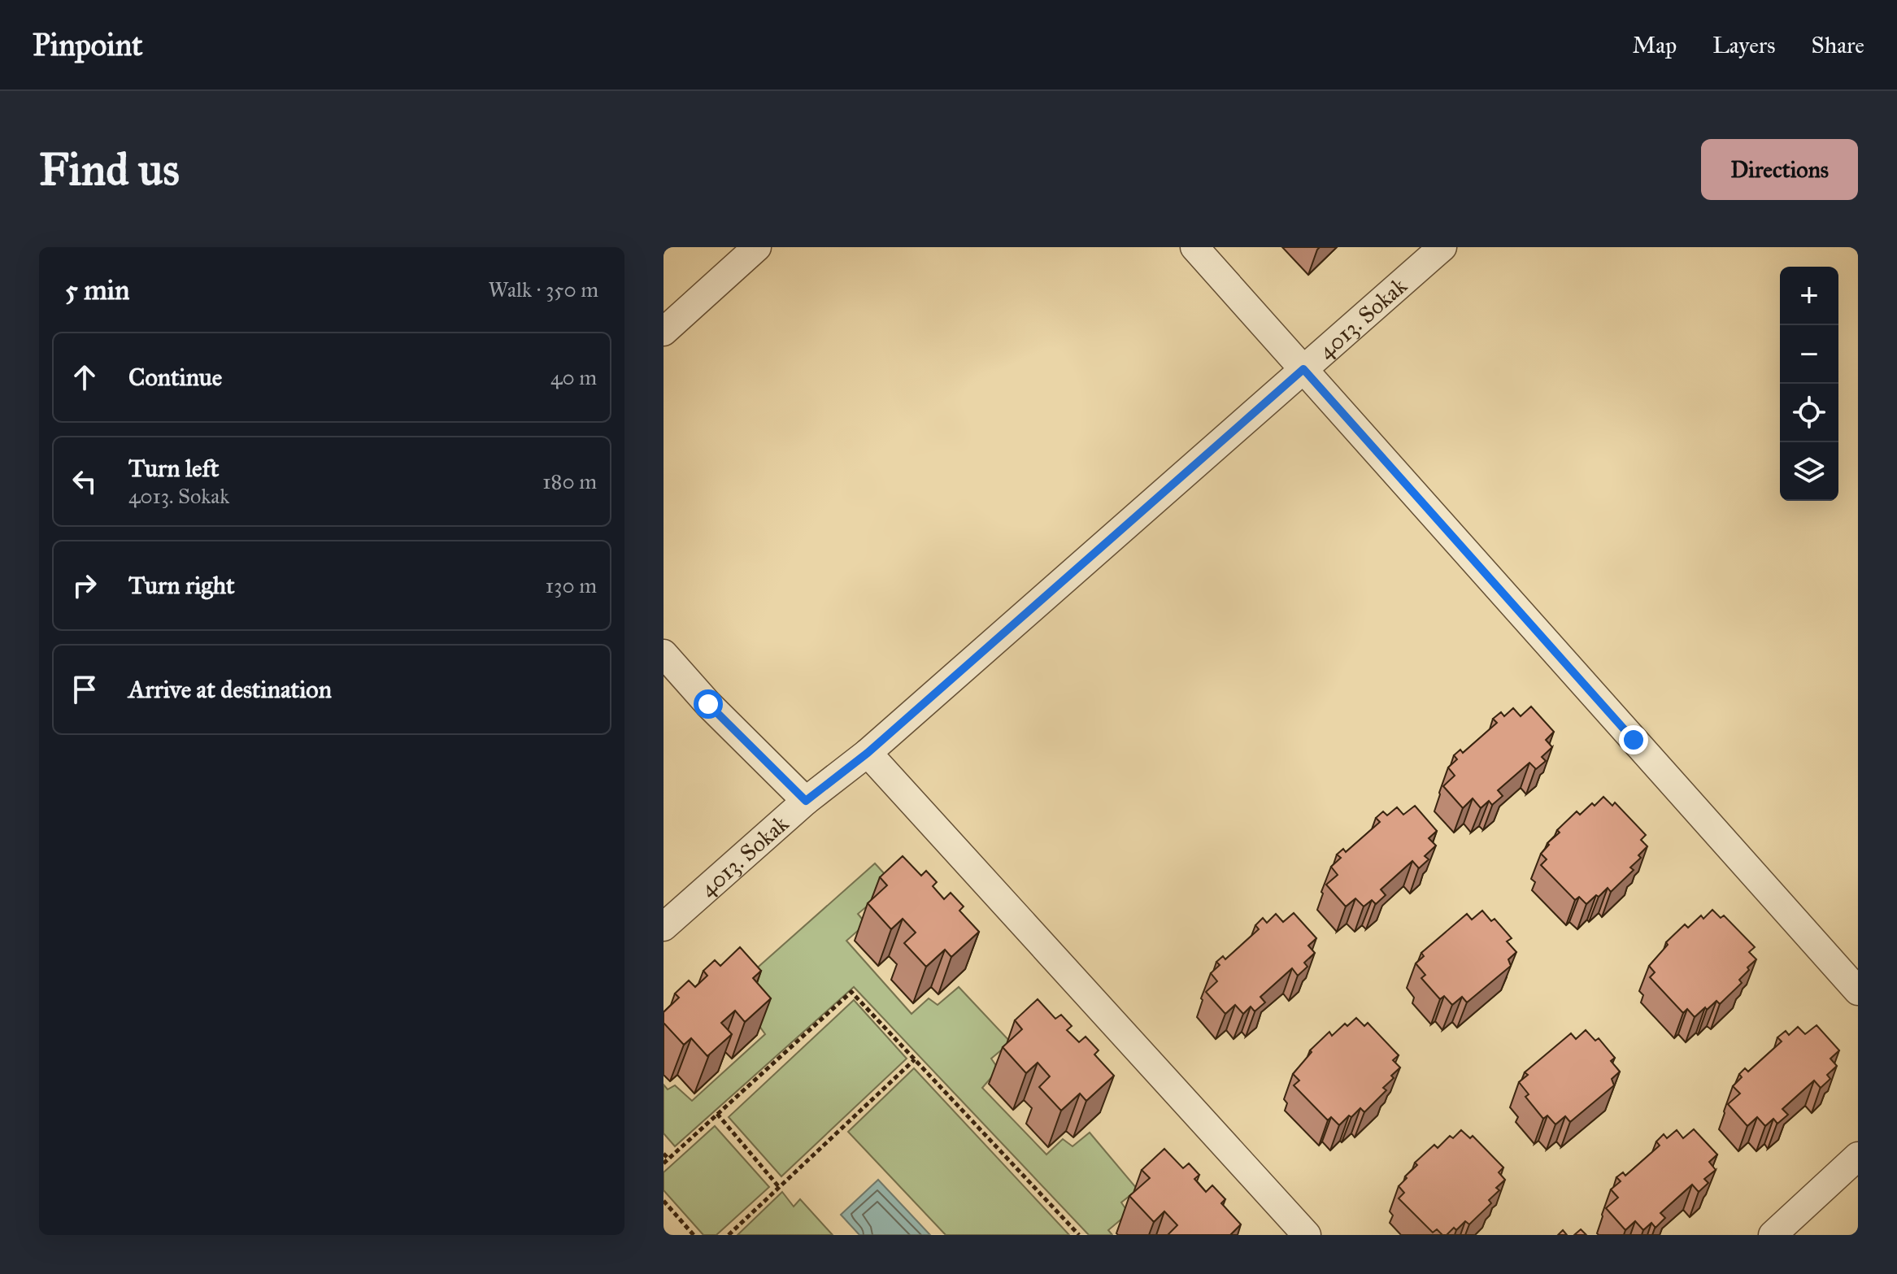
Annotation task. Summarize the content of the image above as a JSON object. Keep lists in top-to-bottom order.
{
  "streets": {
    "street": ["4013. Sokak"]
  },
  "page": {
    "header": "Pinpoint",
    "nav": ["Map", "Layers", "Share"],
    "buttons": "Directions",
    "title": "Find us",
    "heading": ["5 min", "Walk · 350 m"],
    "map_buttons": ["+", "−"],
    "list": [
      ["Continue", "40 m"],
      ["Turn left", "4013. Sokak", "180 m"],
      ["Turn right", "130 m"],
      "Arrive at destination"
    ]
  }
}
